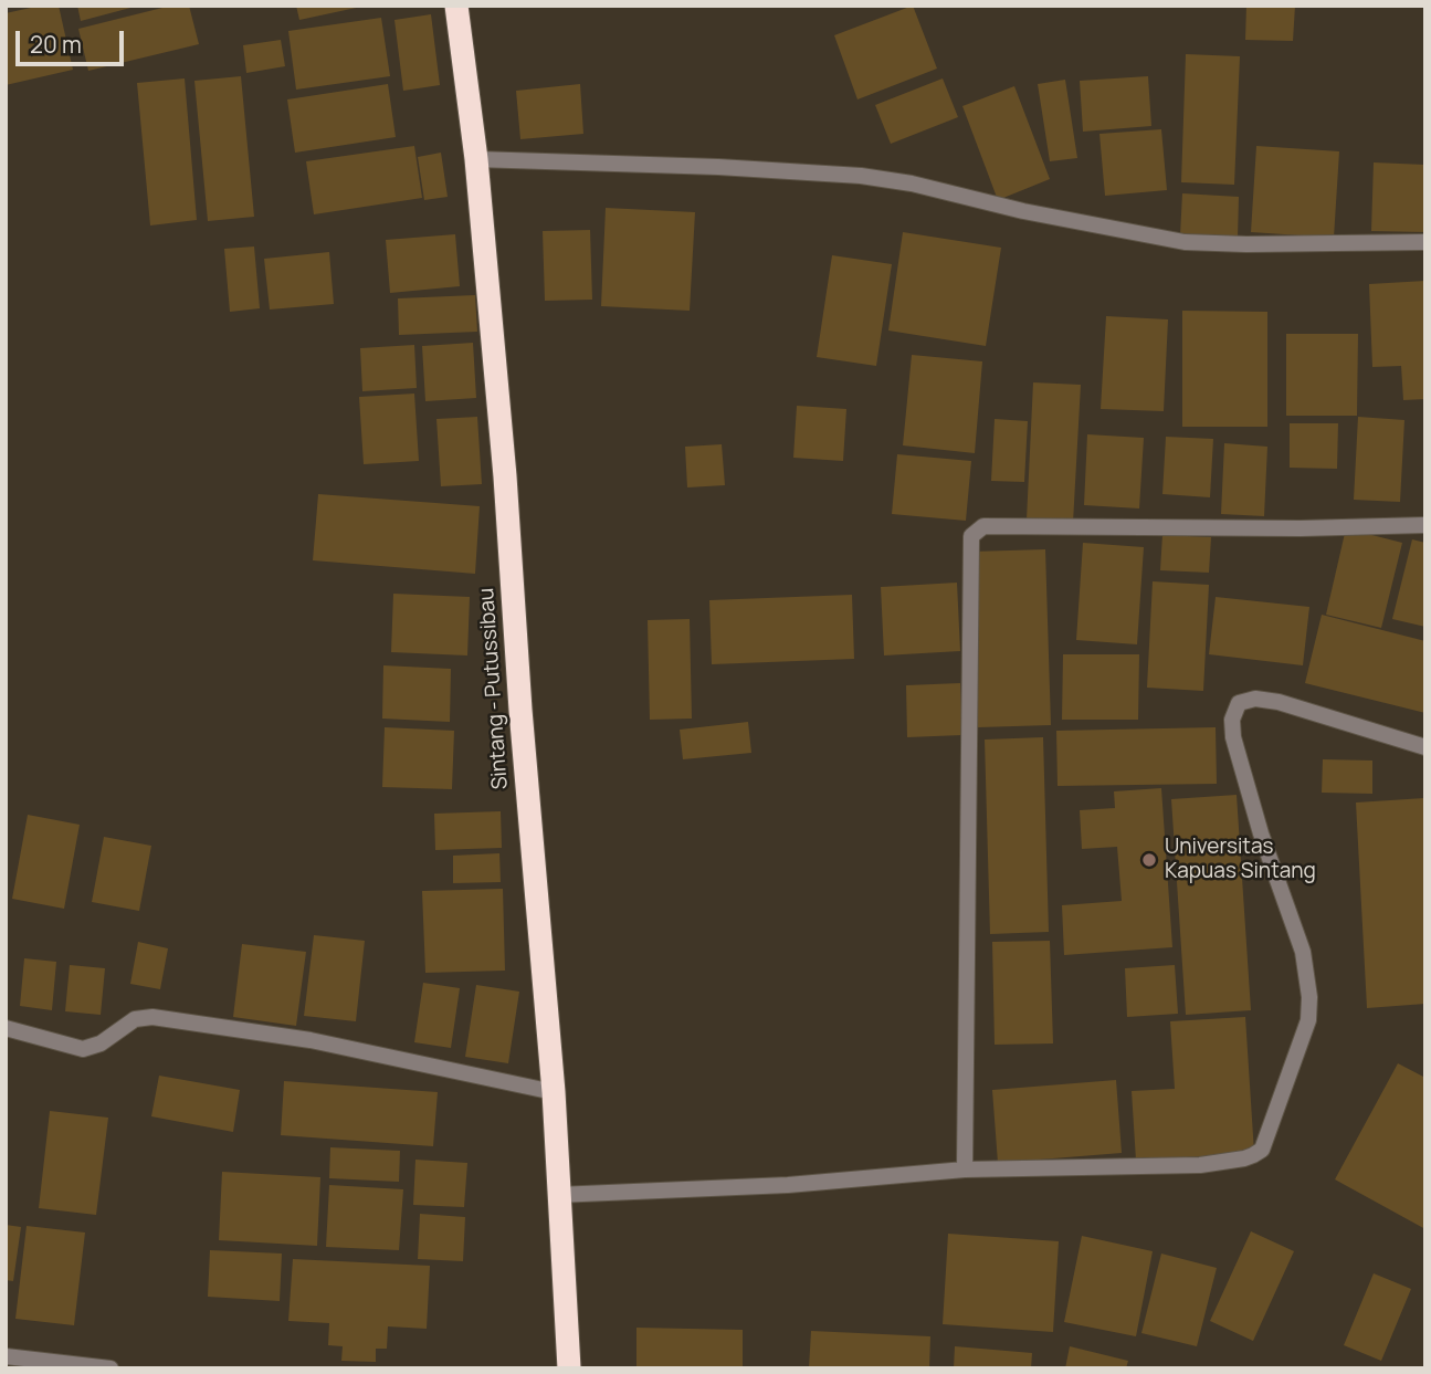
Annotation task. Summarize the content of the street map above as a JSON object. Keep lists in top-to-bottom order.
{
  "streets": {
    "highway": ["Sintang - Putussibau"]
  },
  "places": ["Universitas Kapuas Sintang"],
  "scale_bar": "20 m"
}
